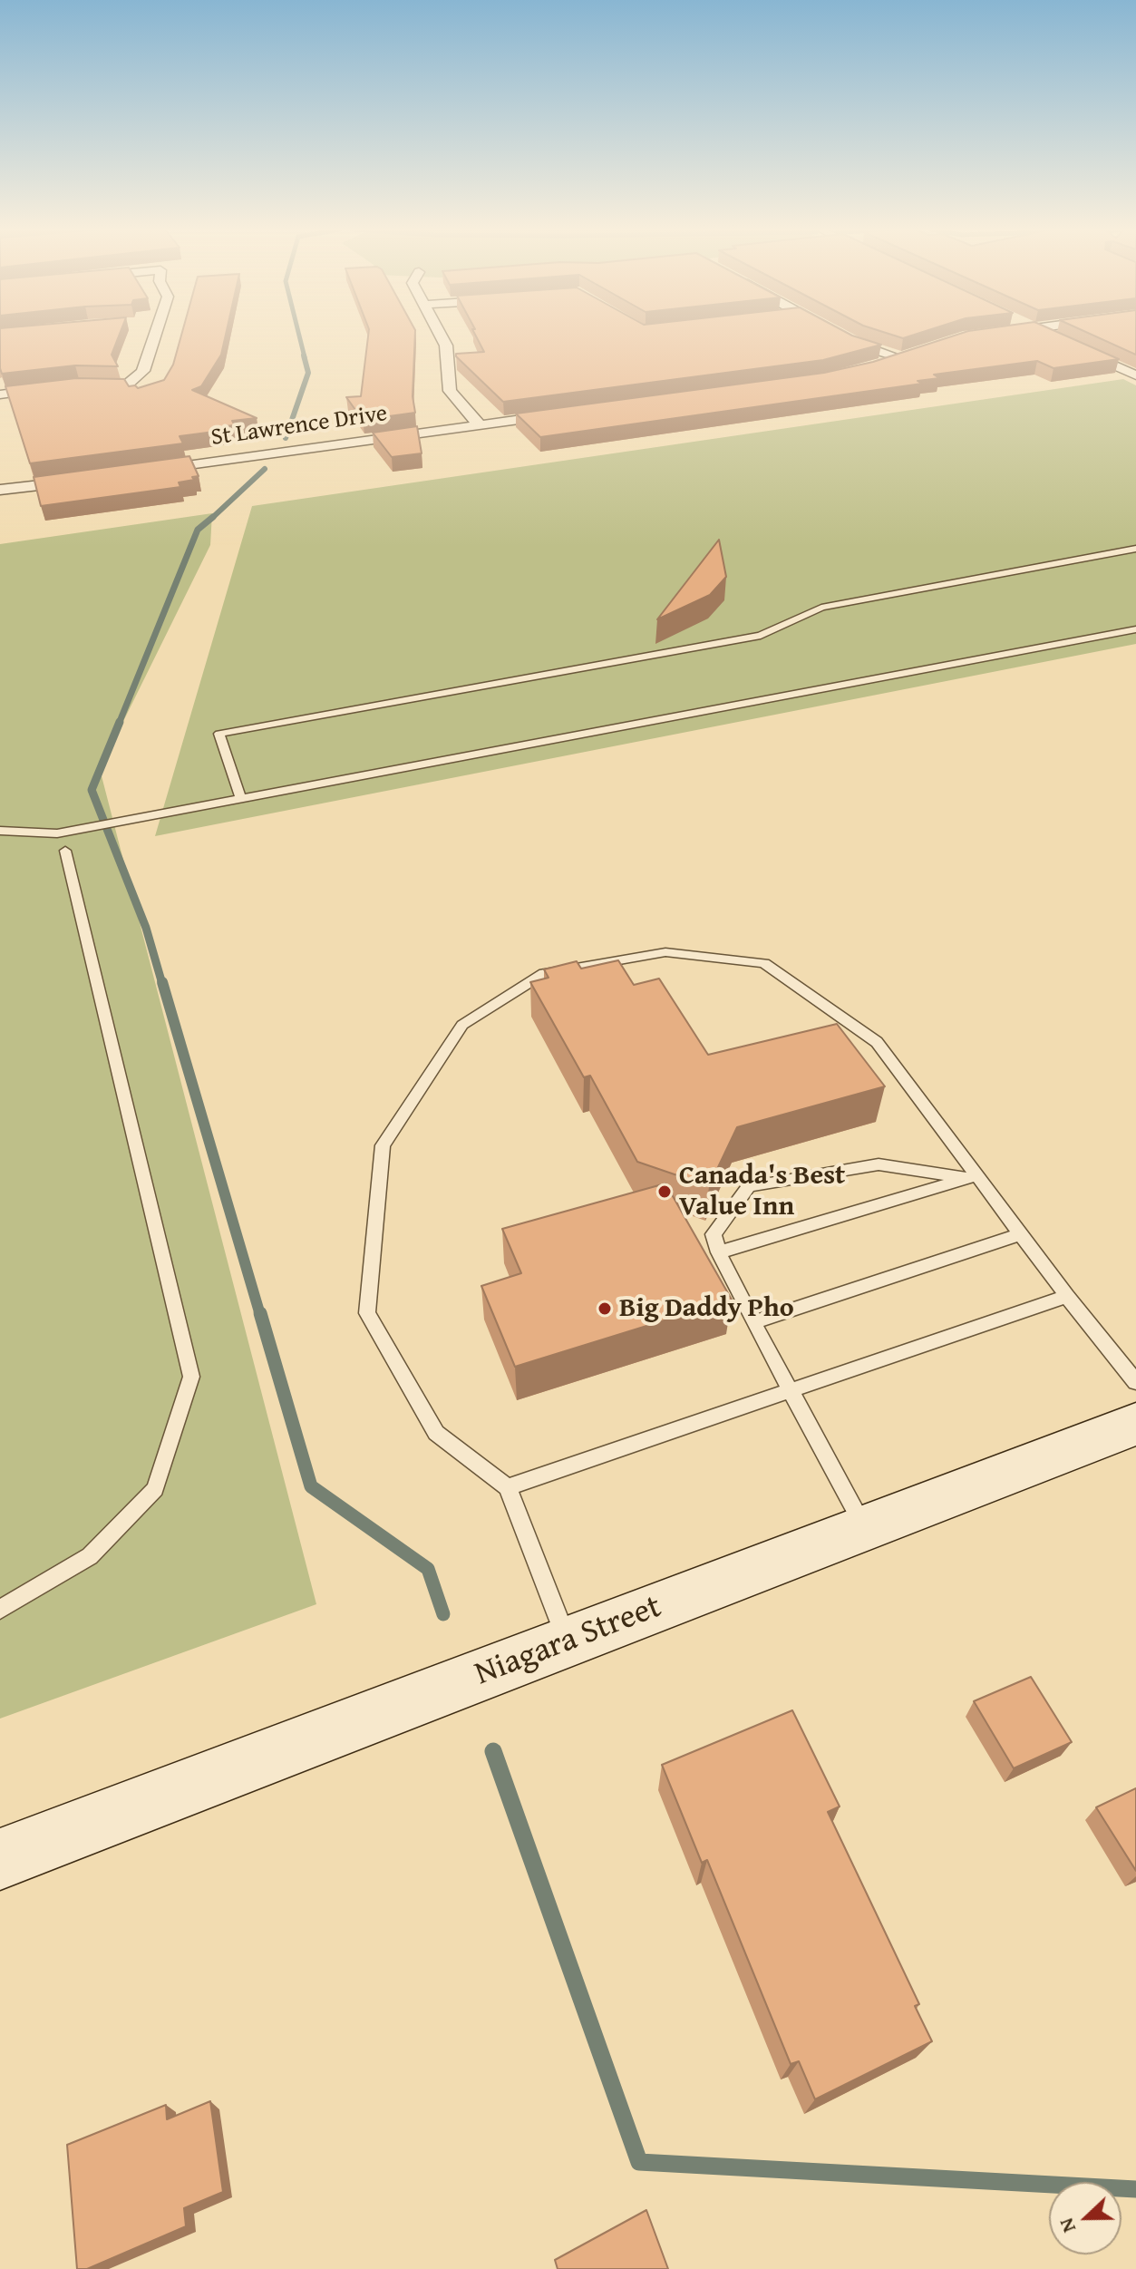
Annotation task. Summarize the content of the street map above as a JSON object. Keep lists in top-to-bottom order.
{
  "streets": {
    "main road": ["Niagara Street"],
    "street": ["St Lawrence Drive"]
  },
  "places": ["Canada's Best Value Inn", "Big Daddy Pho"],
  "north": "left"
}
